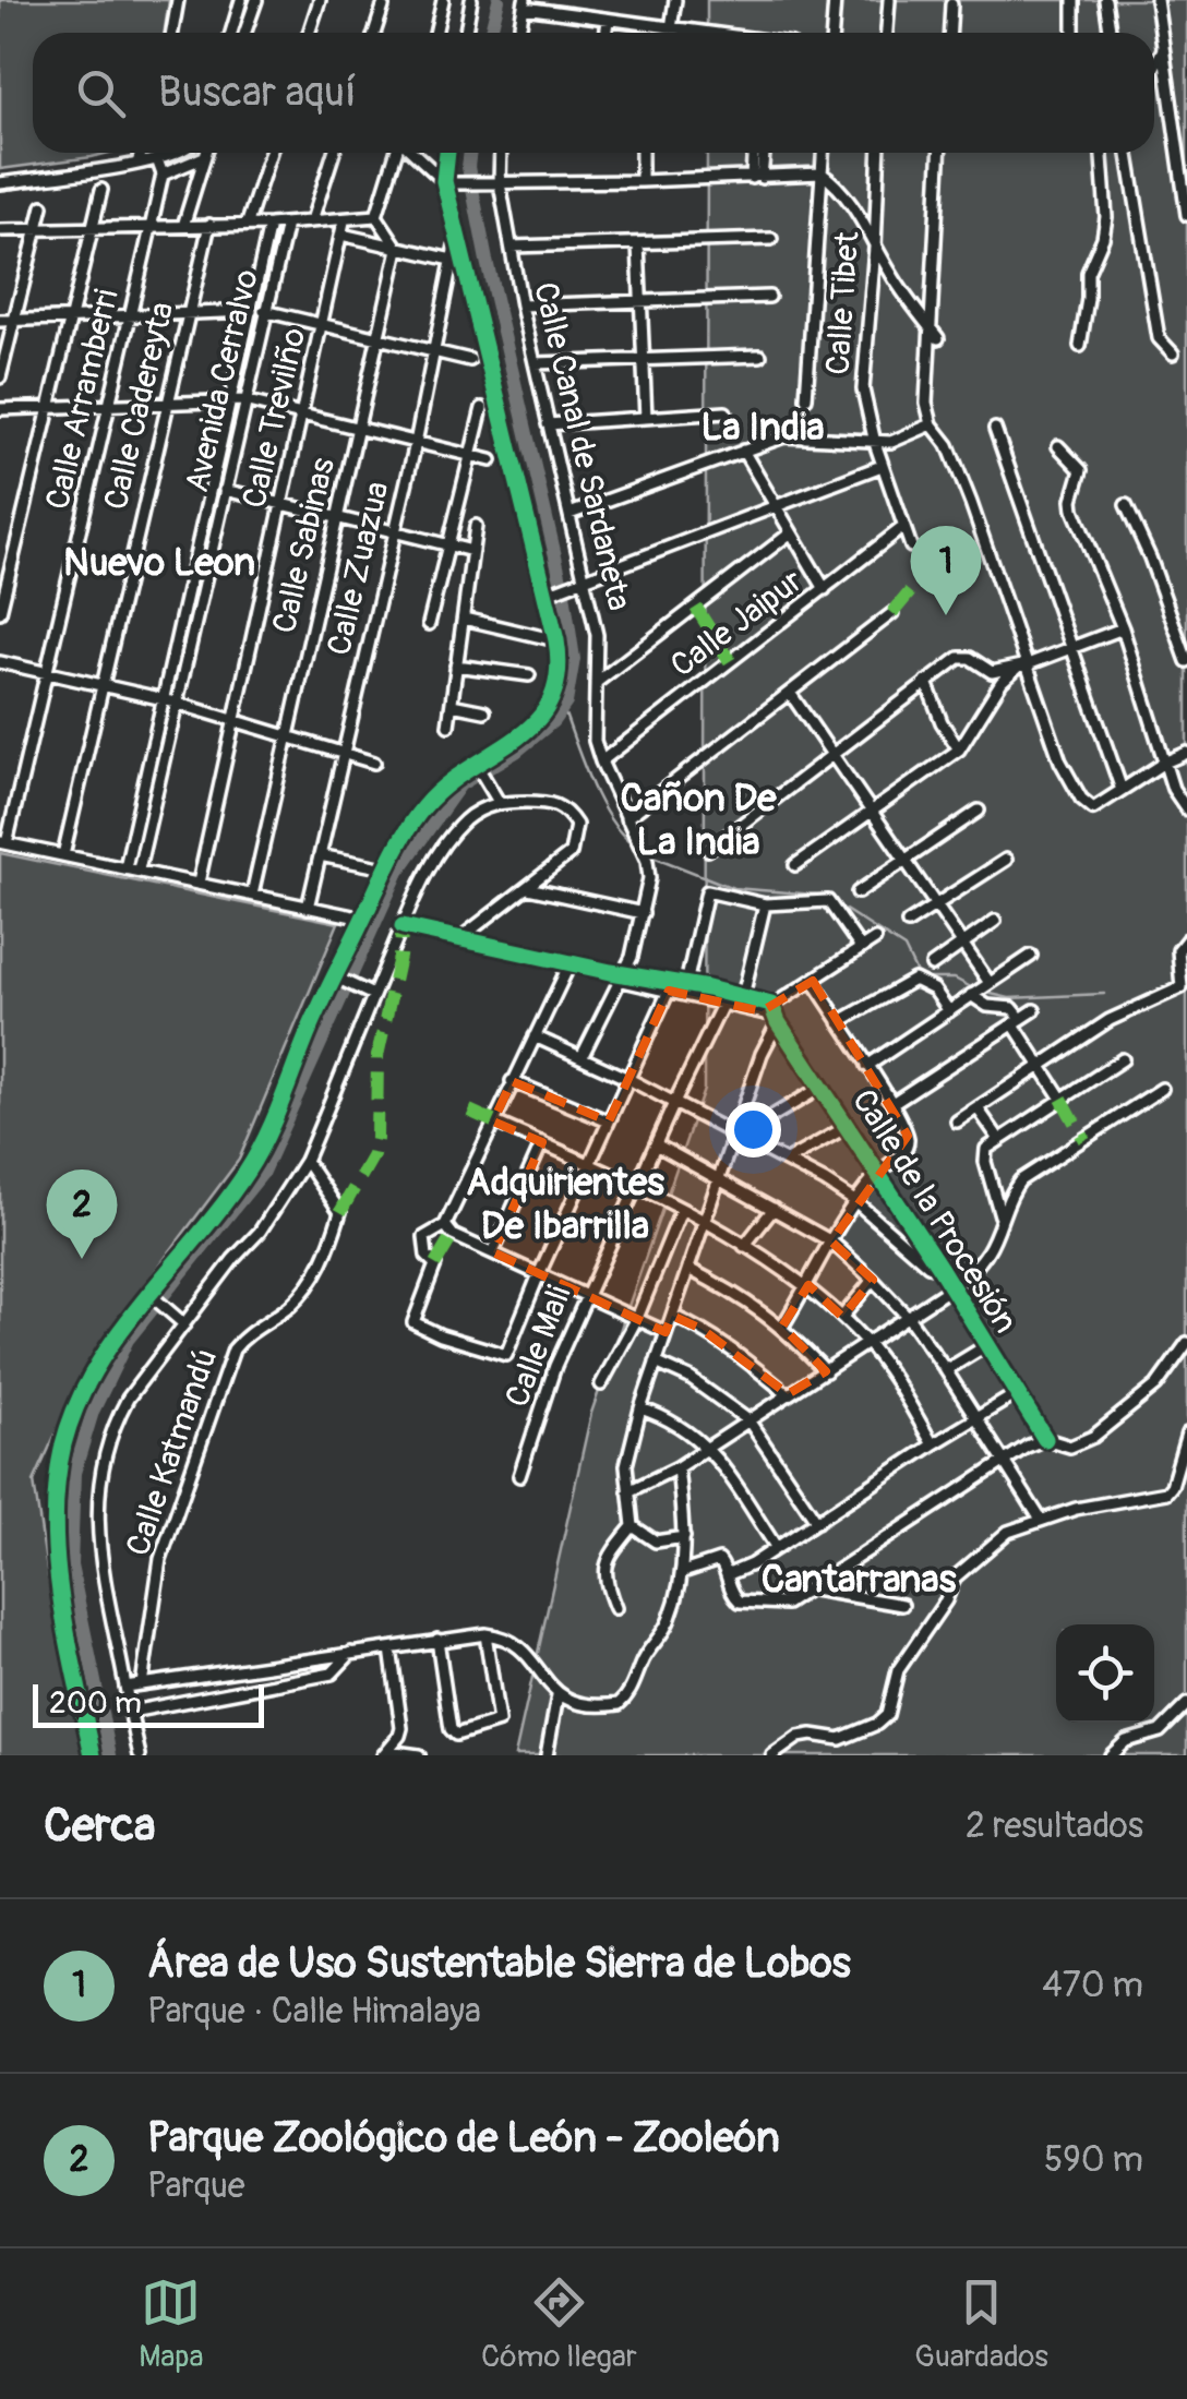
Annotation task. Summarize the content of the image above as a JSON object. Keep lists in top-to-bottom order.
{
  "streets": {
    "street": [
      "Calle Tibet",
      "Avenida Cerralvo",
      "Calle Arramberri",
      "Calle Cadereyta",
      "Calle Trevilño",
      "Calle Canal de Sardaneta",
      "Calle Sabinas",
      "Calle Zuazua",
      "Calle Jaipur",
      "Calle de la Procesión",
      "Calle Mali",
      "Calle Katmandú"
    ]
  },
  "crossings": [
    ["Calle Tibet", "Calle Jaipur"],
    ["Calle Canal de Sardaneta", "Calle Jaipur"]
  ],
  "districts": [
    "La India",
    "Nuevo Leon",
    "Cañon De La India",
    "Adquirientes De Ibarrilla",
    "Cantarranas"
  ],
  "scale_bar": "200 m",
  "page": {
    "search": "Buscar aquí",
    "pins": ["1", "2"],
    "scale": "200 m",
    "heading": ["Cerca", "2 resultados"],
    "list": [
      {
        "mark": "1",
        "name": "Área de Uso Sustentable Sierra de Lobos",
        "note": "Parque · Calle Himalaya",
        "value": "470 m"
      },
      {
        "mark": "2",
        "name": "Parque Zoológico de León - Zooleón",
        "note": "Parque",
        "value": "590 m"
      }
    ],
    "nav": ["Mapa", "Cómo llegar", "Guardados"]
  }
}
